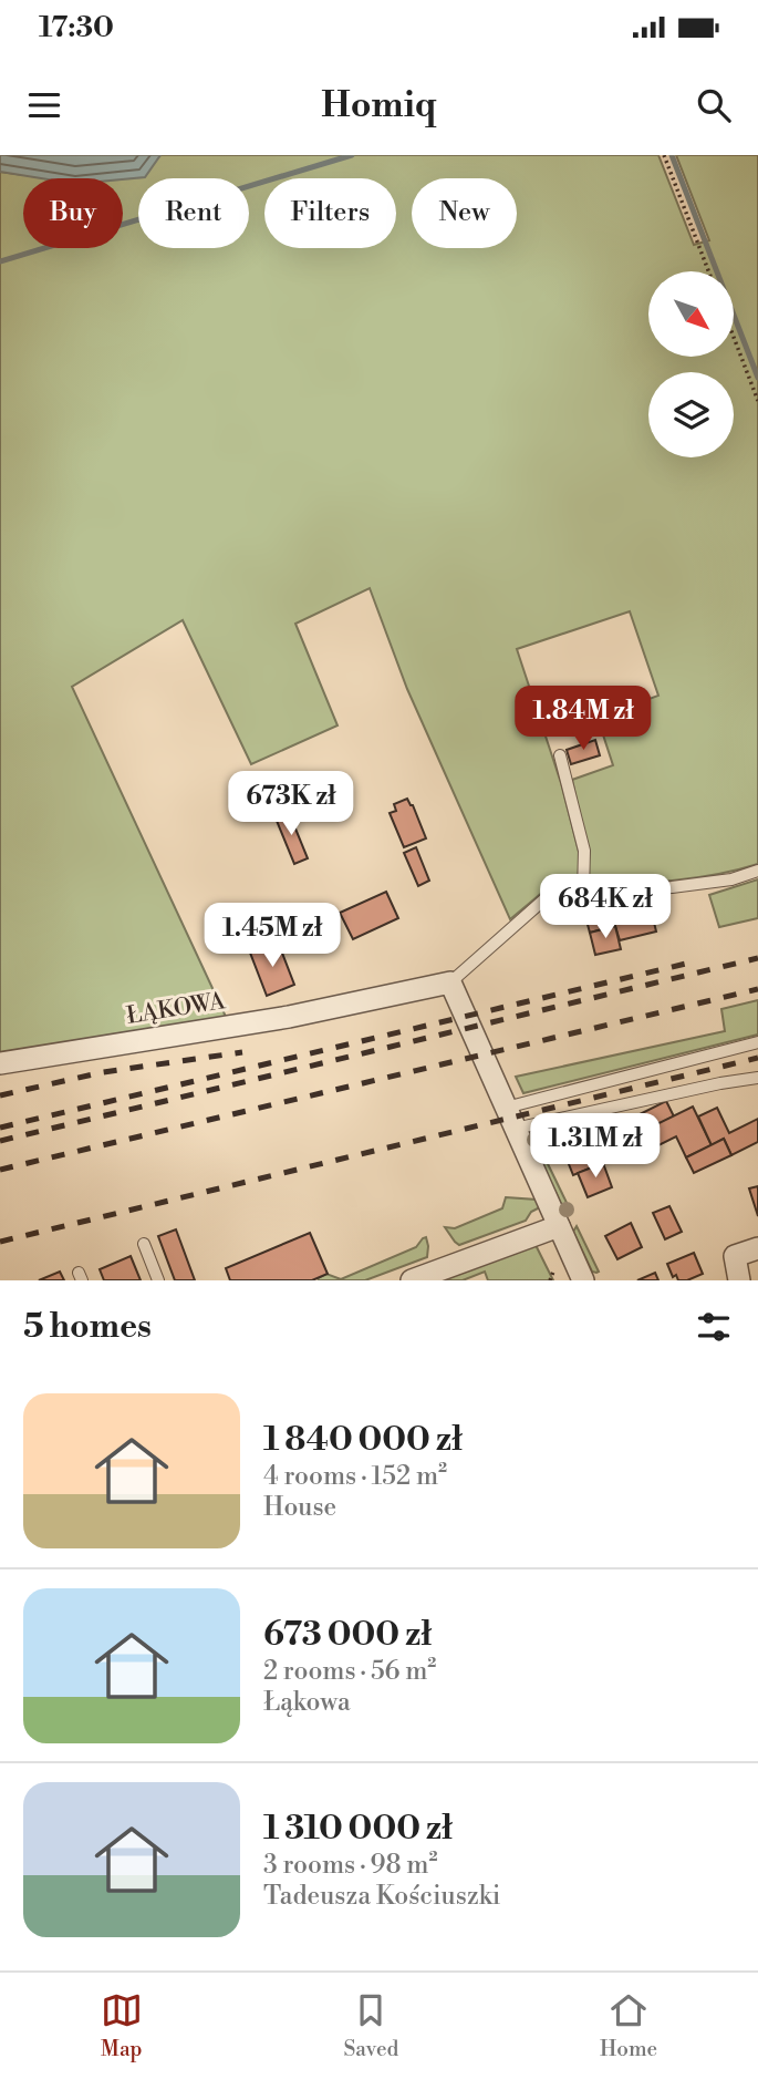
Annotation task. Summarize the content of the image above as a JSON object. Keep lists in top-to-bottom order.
{
  "streets": {
    "street": ["ŁĄKOWA"]
  },
  "north": "bottom right",
  "page": {
    "status": "17:30",
    "header": "Homiq",
    "chip": [
      "Buy",
      "Rent",
      "Filters",
      "New"
    ],
    "price": [
      "1.84M zł",
      "673K zł",
      "684K zł",
      "1.45M zł",
      "1.31M zł"
    ],
    "heading": "5 homes",
    "list": [
      {
        "name": "1 840 000 zł",
        "note": "4 rooms · 152 m² · House"
      },
      {
        "name": "673 000 zł",
        "note": "2 rooms · 56 m² · Łąkowa"
      },
      {
        "name": "1 310 000 zł",
        "note": "3 rooms · 98 m² · Tadeusza Kościuszki"
      }
    ],
    "tabs": ["Map", "Saved", "Home"]
  }
}
